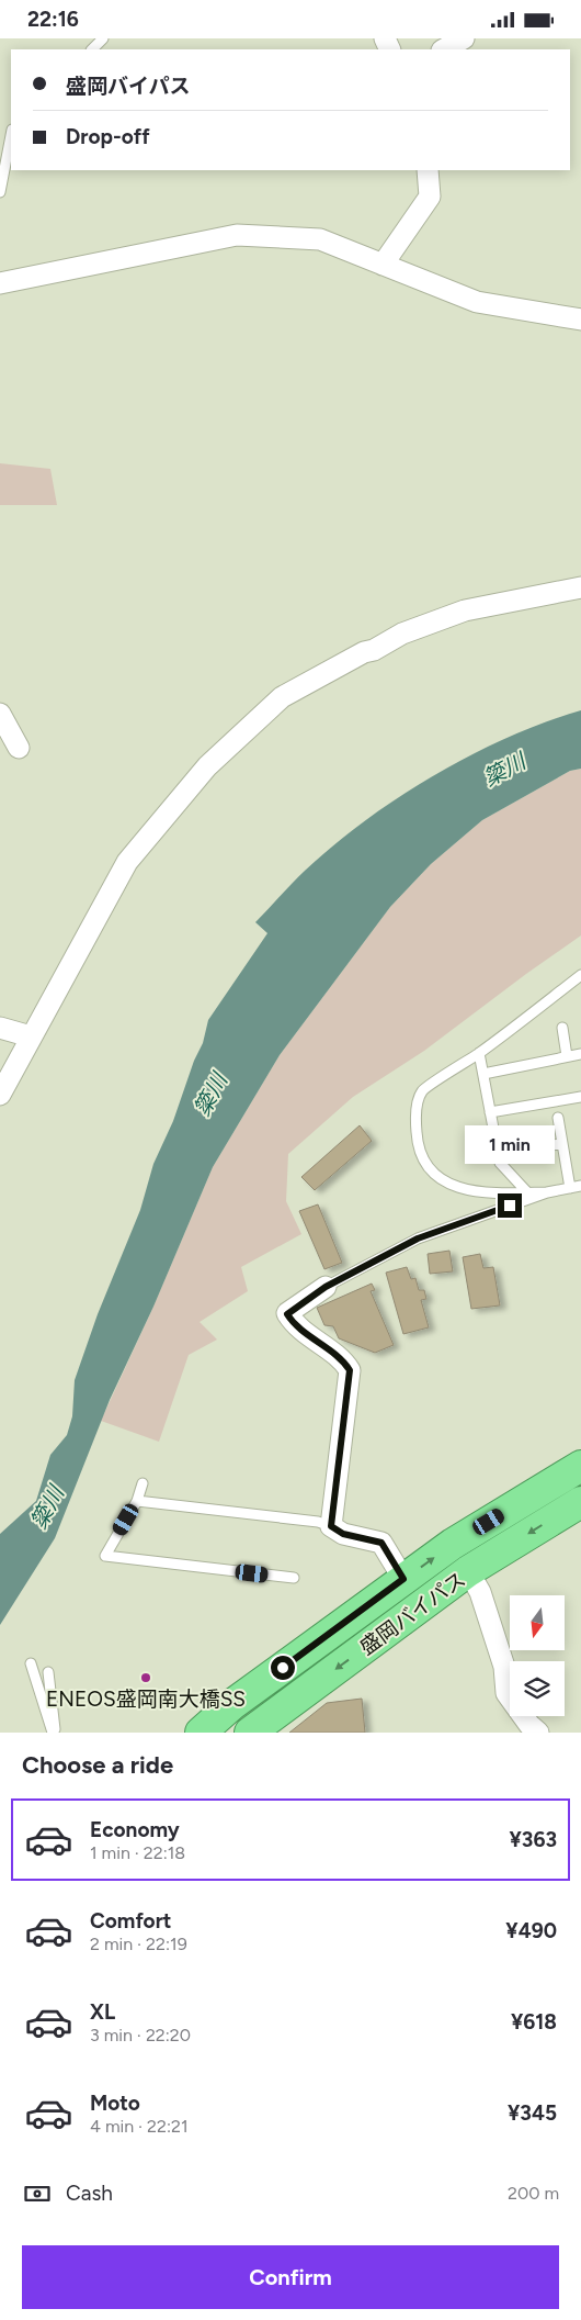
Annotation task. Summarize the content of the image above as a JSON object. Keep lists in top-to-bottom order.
{
  "streets": {
    "highway": ["盛岡バイパス"]
  },
  "water": ["簗川"],
  "places": ["ENEOS盛岡南大橋SS"],
  "north": "bottom",
  "page": {
    "status": "22:16",
    "banner": ["盛岡バイパス", "Drop-off"],
    "bubble": "1 min",
    "heading": "Choose a ride",
    "list": [
      {
        "name": "Economy",
        "note": "1 min · 22:18",
        "value": "¥363"
      },
      {
        "name": "Comfort",
        "note": "2 min · 22:19",
        "value": "¥490"
      },
      {
        "name": "XL",
        "note": "3 min · 22:20",
        "value": "¥618"
      },
      {
        "name": "Moto",
        "note": "4 min · 22:21",
        "value": "¥345"
      }
    ],
    "pay": ["Cash", "200 m"],
    "buttons": "Confirm"
  }
}
